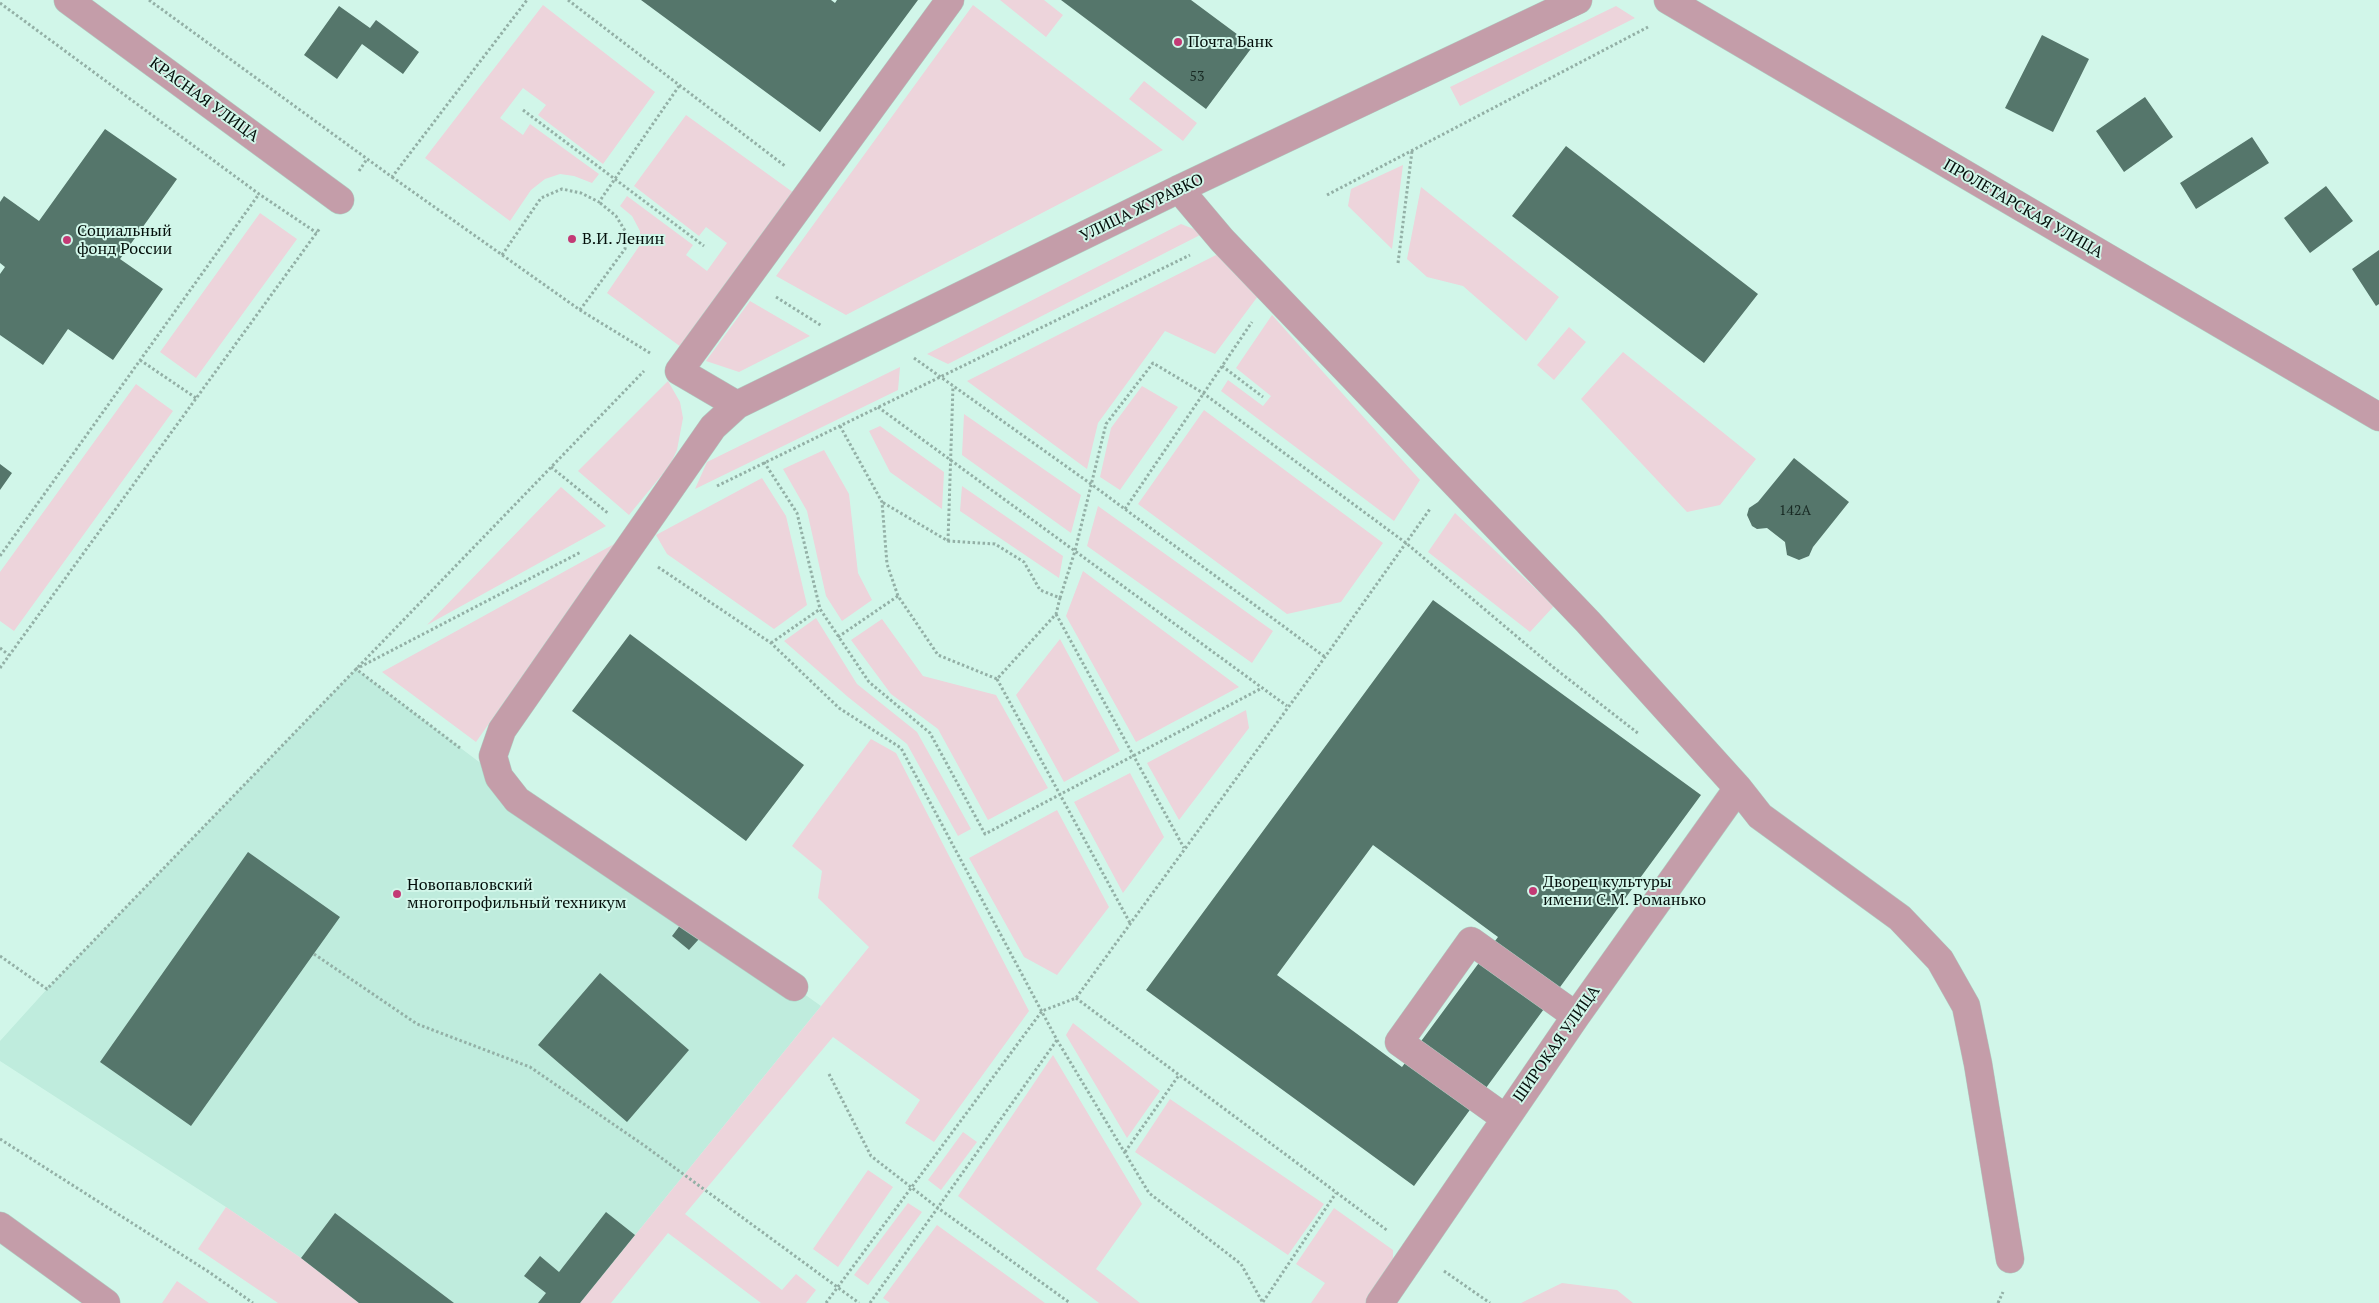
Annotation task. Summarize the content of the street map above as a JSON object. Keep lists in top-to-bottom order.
{
  "streets": {
    "street": [
      "КРАСНАЯ УЛИЦА",
      "УЛИЦА ЖУРАВКО",
      "ПРОЛЕТАРСКАЯ УЛИЦА",
      "ШИРОКАЯ УЛИЦА"
    ]
  },
  "places": [
    "Почта Банк",
    "В.И. Ленин",
    "Социальный фонд России",
    "Дворец культуры имени С.М. Романько",
    "Новопавловский многопрофильный техникум"
  ],
  "house_numbers": ["53", "142А"]
}
